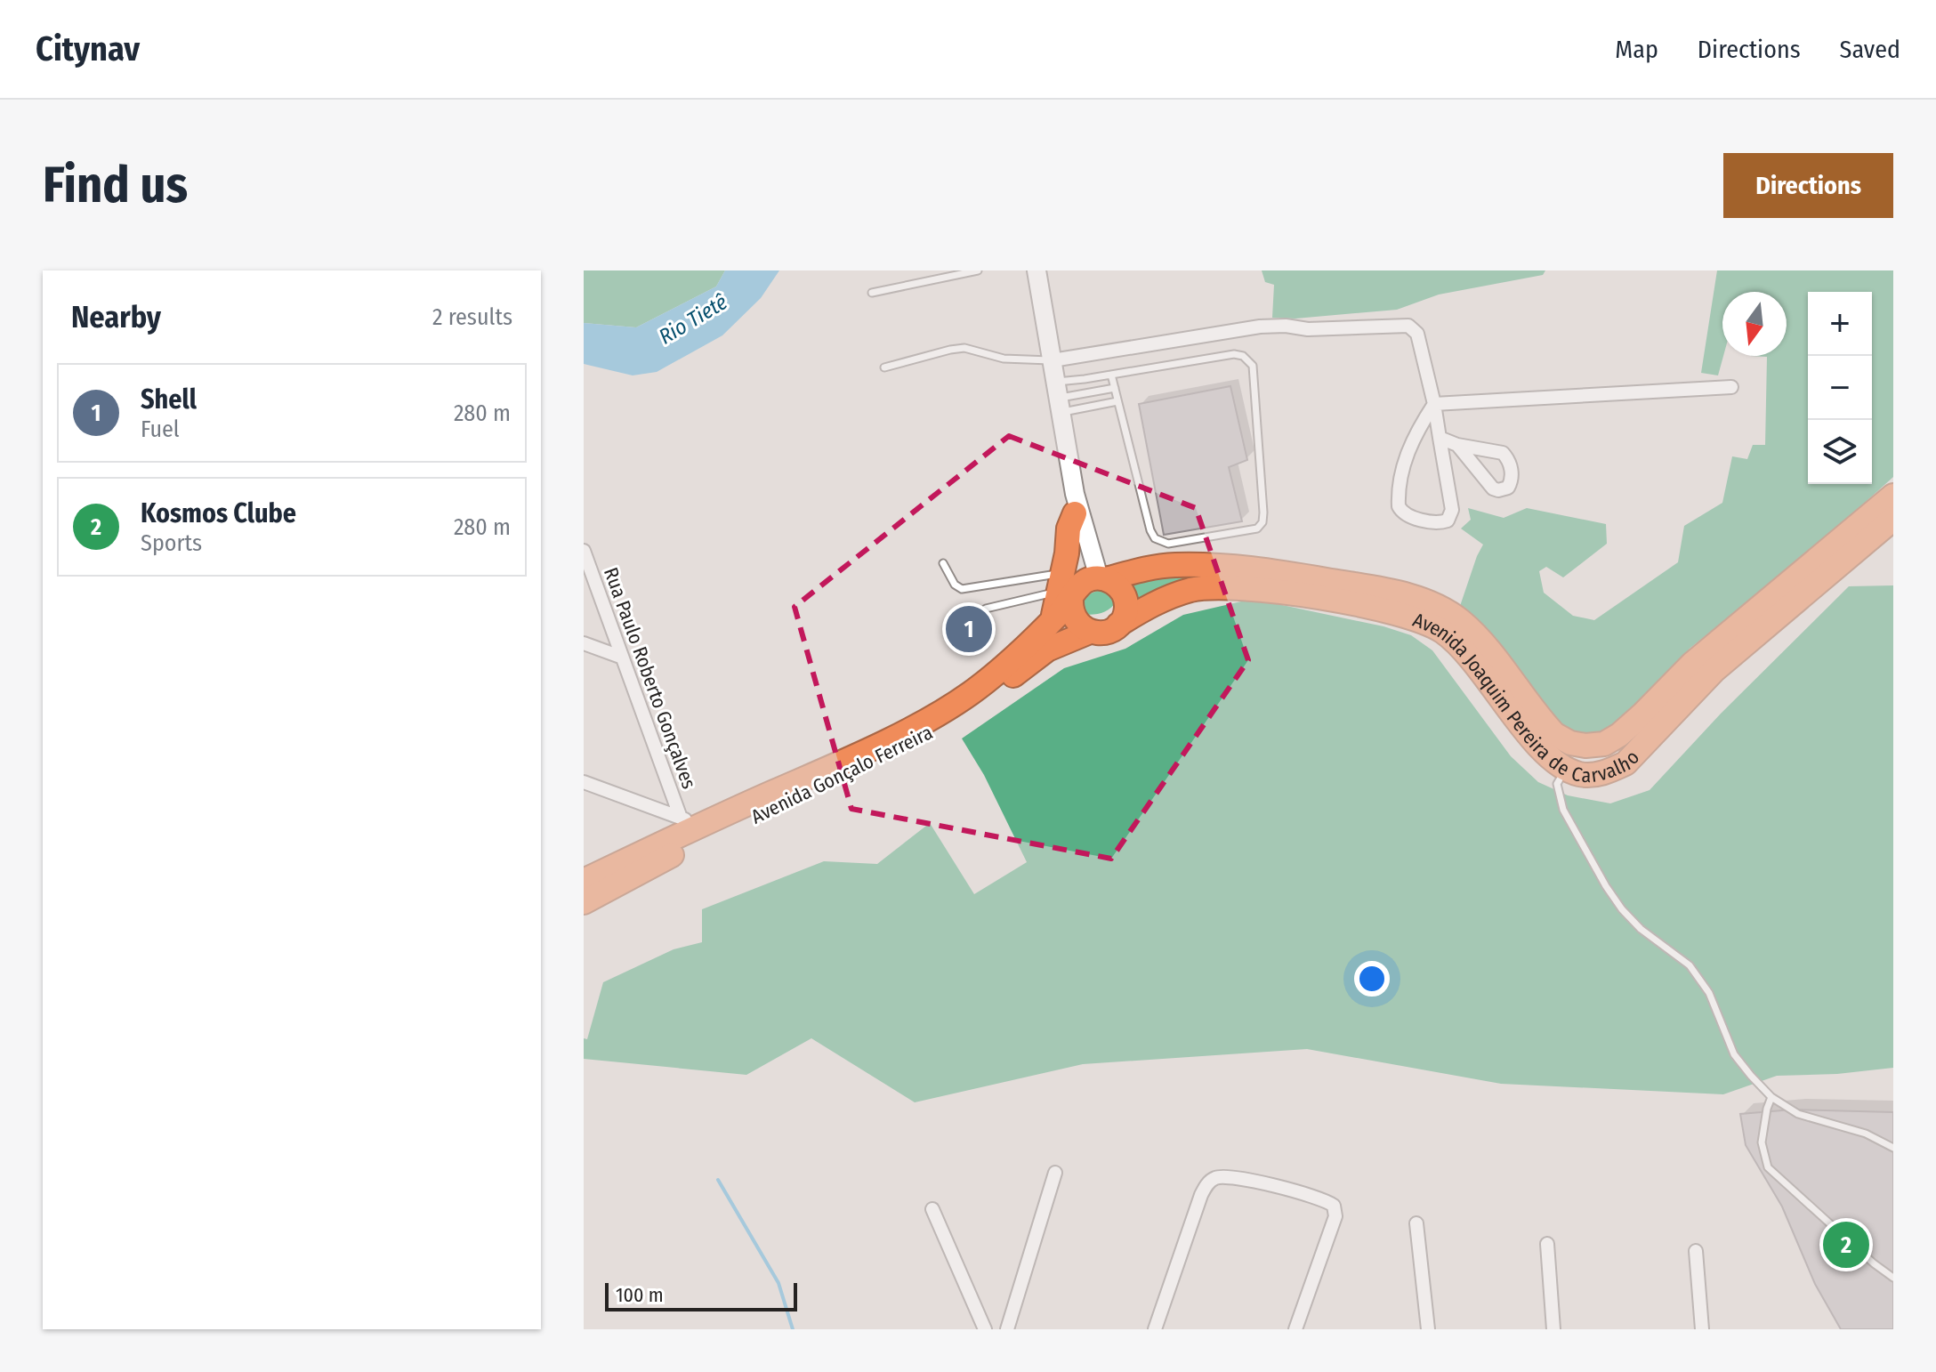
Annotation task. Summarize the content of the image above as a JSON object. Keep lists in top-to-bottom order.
{
  "streets": {
    "highway": ["Avenida Joaquim Pereira de Carvalho", "Avenida Gonçalo Ferreira"],
    "street": ["Rua Paulo Roberto Gonçalves"]
  },
  "crossings": [
    ["Rua Paulo Roberto Gonçalves", "Avenida Gonçalo Ferreira"],
    ["Avenida Joaquim Pereira de Carvalho", "Avenida Gonçalo Ferreira"]
  ],
  "water": ["Rio Tietê"],
  "scale_bar": "100 m",
  "north": "bottom",
  "page": {
    "header": "Citynav",
    "nav": ["Map", "Directions", "Saved"],
    "buttons": "Directions",
    "title": "Find us",
    "heading": ["Nearby", "2 results"],
    "map_buttons": ["+", "−"],
    "list": [
      {
        "mark": "1",
        "name": "Shell",
        "note": "Fuel",
        "value": "280 m"
      },
      {
        "mark": "2",
        "name": "Kosmos Clube",
        "note": "Sports",
        "value": "280 m"
      }
    ],
    "pins": ["1", "2"],
    "scale": "100 m"
  }
}
